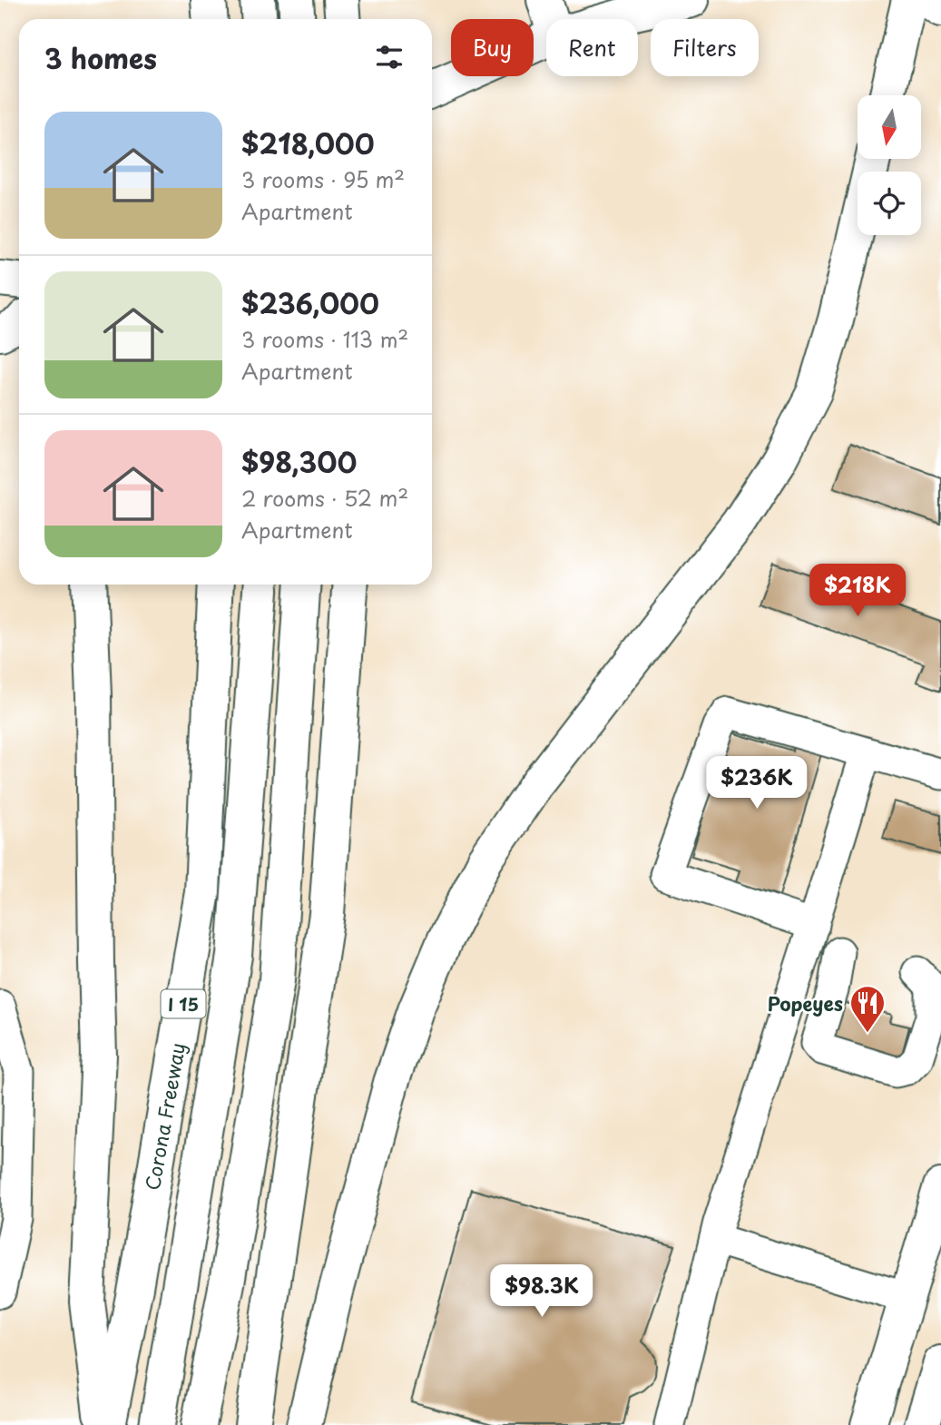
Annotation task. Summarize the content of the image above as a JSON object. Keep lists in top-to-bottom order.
{
  "streets": {
    "main road": ["I 15", "Corona Freeway"]
  },
  "places": {
    "restaurant": ["Popeyes"]
  },
  "north": "bottom",
  "page": {
    "chip": ["Buy", "Rent", "Filters"],
    "heading": "3 homes",
    "list": [
      {
        "name": "$218,000",
        "note": "3 rooms · 95 m² · Apartment"
      },
      {
        "name": "$236,000",
        "note": "3 rooms · 113 m² · Apartment"
      },
      {
        "name": "$98,300",
        "note": "2 rooms · 52 m² · Apartment"
      }
    ],
    "price": ["$218K", "$236K", "$98.3K"]
  }
}
